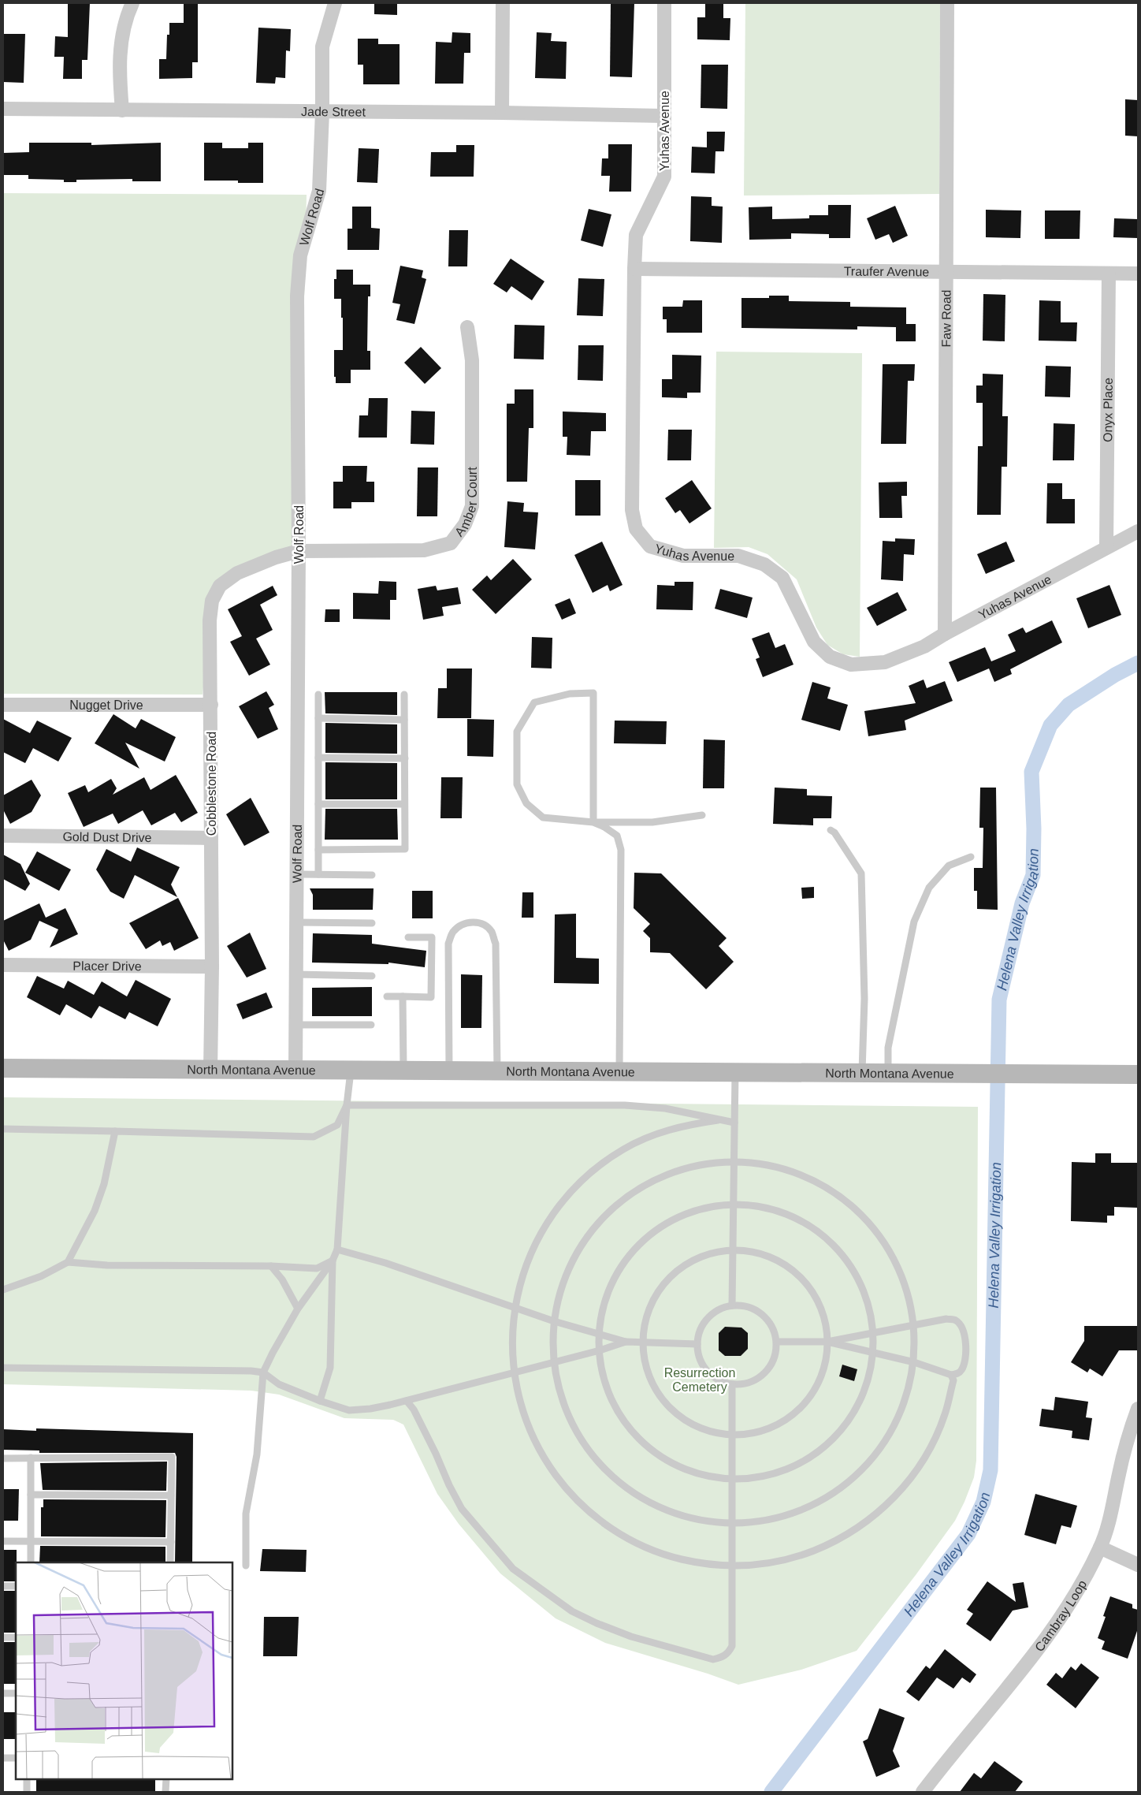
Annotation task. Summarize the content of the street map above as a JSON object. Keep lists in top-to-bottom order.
{
  "streets": {
    "main road": ["North Montana Avenue"],
    "street": [
      "Jade Street",
      "Yuhas Avenue",
      "Wolf Road",
      "Traufer Avenue",
      "Faw Road",
      "Onyx Place",
      "Amber Court",
      "Nugget Drive",
      "Cobblestone Road",
      "Gold Dust Drive",
      "Placer Drive",
      "Cambray Loop"
    ]
  },
  "crossings": [
    ["Jade Street", "Yuhas Avenue"],
    ["Jade Street", "Wolf Road"],
    ["Yuhas Avenue", "Traufer Avenue"],
    ["Yuhas Avenue", "Faw Road"],
    ["Yuhas Avenue", "Onyx Place"],
    ["Wolf Road", "Amber Court"],
    ["Wolf Road", "Cobblestone Road"],
    ["Wolf Road", "North Montana Avenue"],
    ["Traufer Avenue", "Faw Road"],
    ["Traufer Avenue", "Onyx Place"],
    ["Amber Court", "Cobblestone Road"],
    ["Nugget Drive", "Cobblestone Road"],
    ["Cobblestone Road", "Gold Dust Drive"],
    ["Cobblestone Road", "Placer Drive"],
    ["Cobblestone Road", "North Montana Avenue"]
  ],
  "water": ["Helena Valley Irrigation"],
  "parks": ["Resurrection Cemetery"]
}
